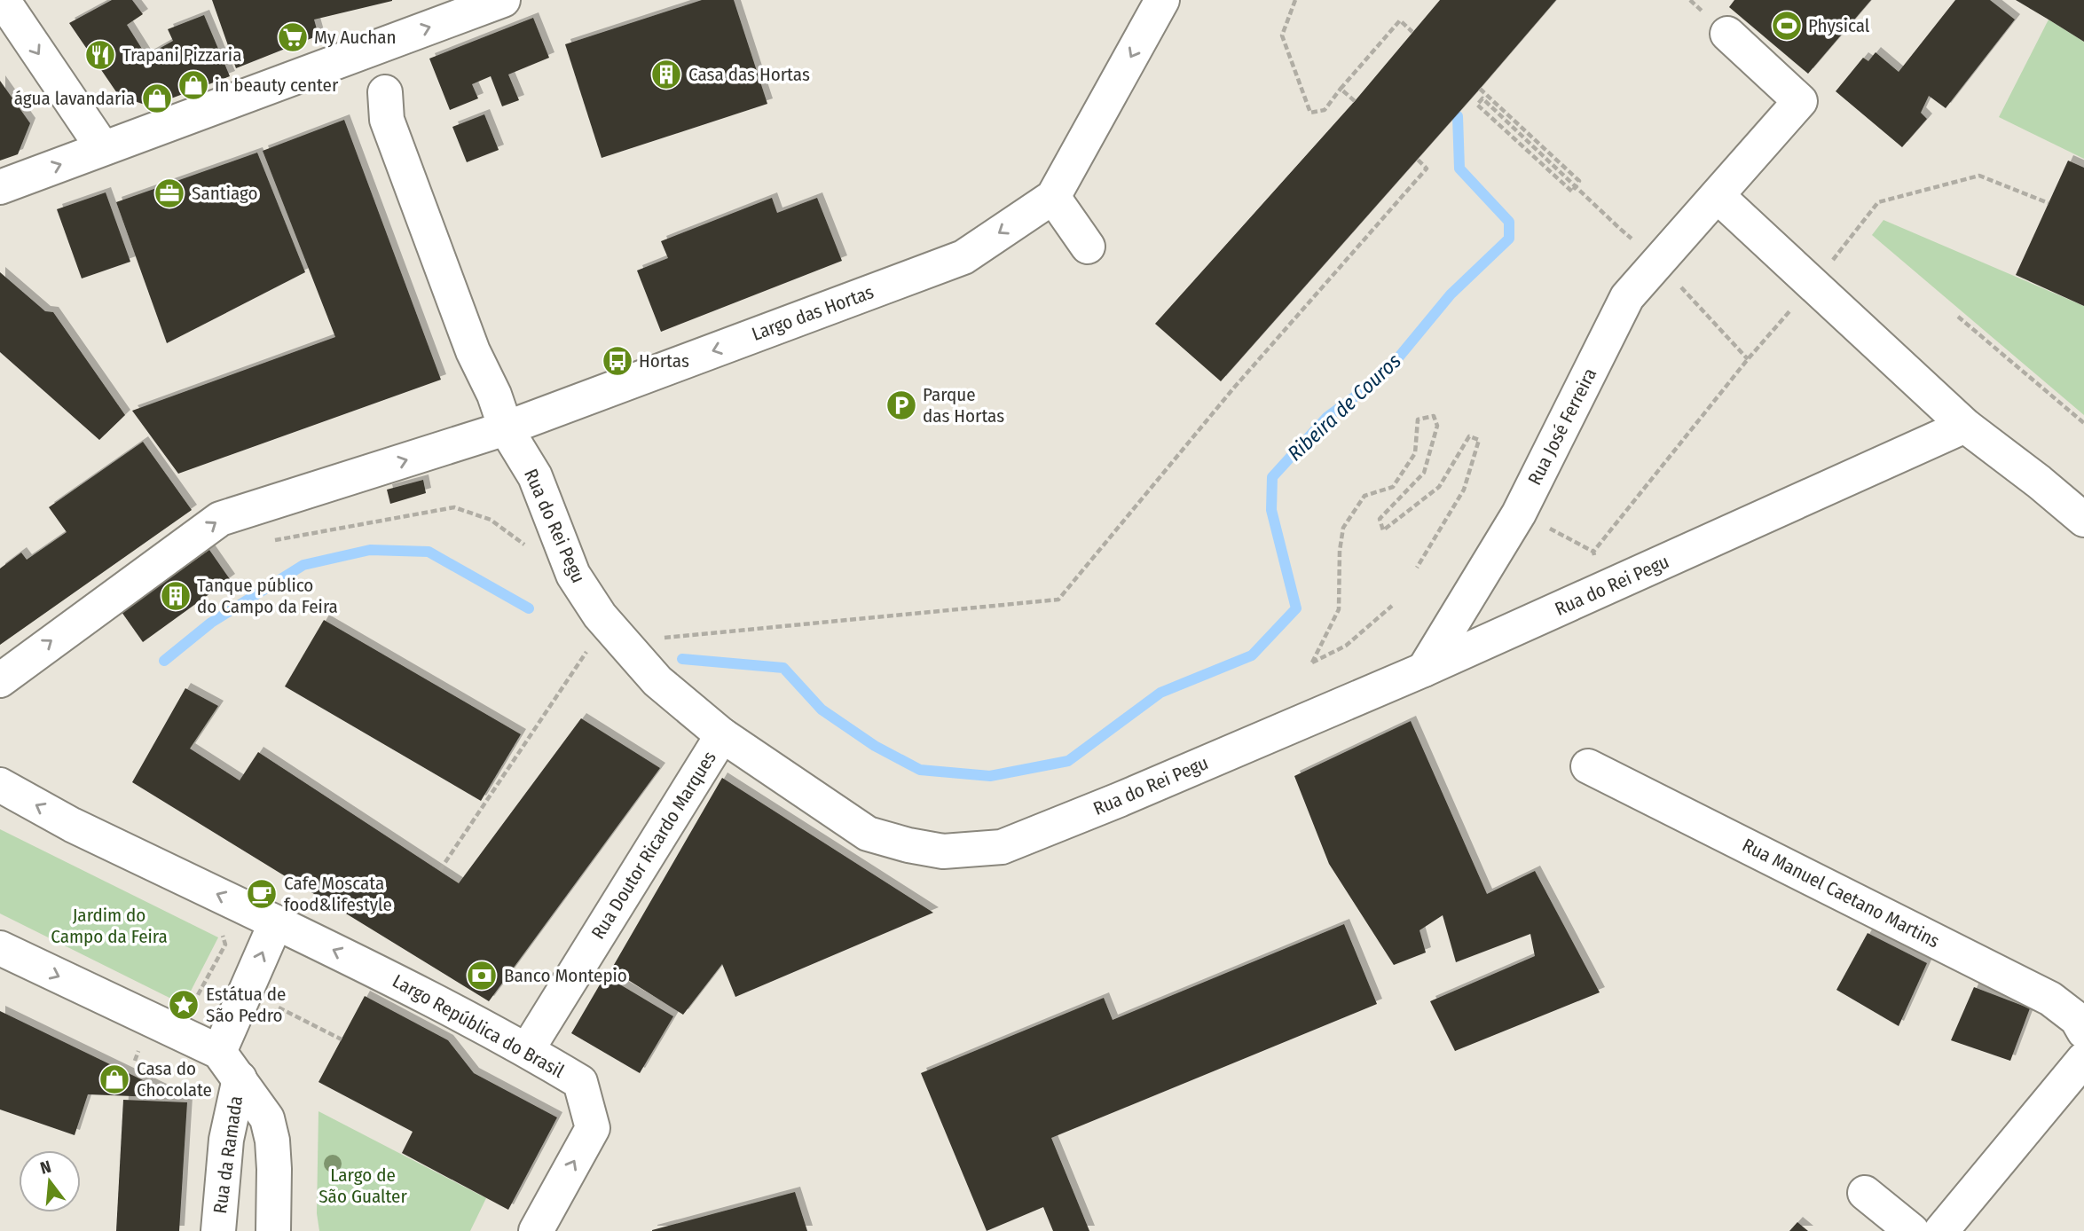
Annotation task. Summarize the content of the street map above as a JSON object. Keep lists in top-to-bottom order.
{
  "streets": {
    "street": [
      "Largo das Hortas",
      "Rua José Ferreira",
      "Rua do Rei Pegu",
      "Rua Doutor Ricardo Marques",
      "Rua Manuel Caetano Martins",
      "Largo República do Brasil",
      "Rua da Ramada"
    ]
  },
  "crossings": [
    ["Largo das Hortas", "Rua do Rei Pegu"],
    ["Rua José Ferreira", "Rua do Rei Pegu"],
    ["Rua do Rei Pegu", "Rua Doutor Ricardo Marques"],
    ["Rua Doutor Ricardo Marques", "Largo República do Brasil"]
  ],
  "water": ["Ribeira de Couros"],
  "parks": ["Jardim do Campo da Feira", "Largo de São Gualter"],
  "places": {
    "sports": ["Physical"],
    "supermarket": ["My Auchan"],
    "restaurant": ["Trapani Pizzaria"],
    "building": ["Casa das Hortas", "Tanque público do Campo da Feira"],
    "shop": ["in beauty center", "água lavandaria", "Casa do Chocolate"],
    "office": ["Santiago"],
    "bus stop": ["Hortas"],
    "parking": ["Parque das Hortas"],
    "cafe": ["Cafe Moscata food&lifestyle"],
    "bank": ["Banco Montepio"],
    "place": ["Estátua de São Pedro"]
  },
  "north": "top"
}
